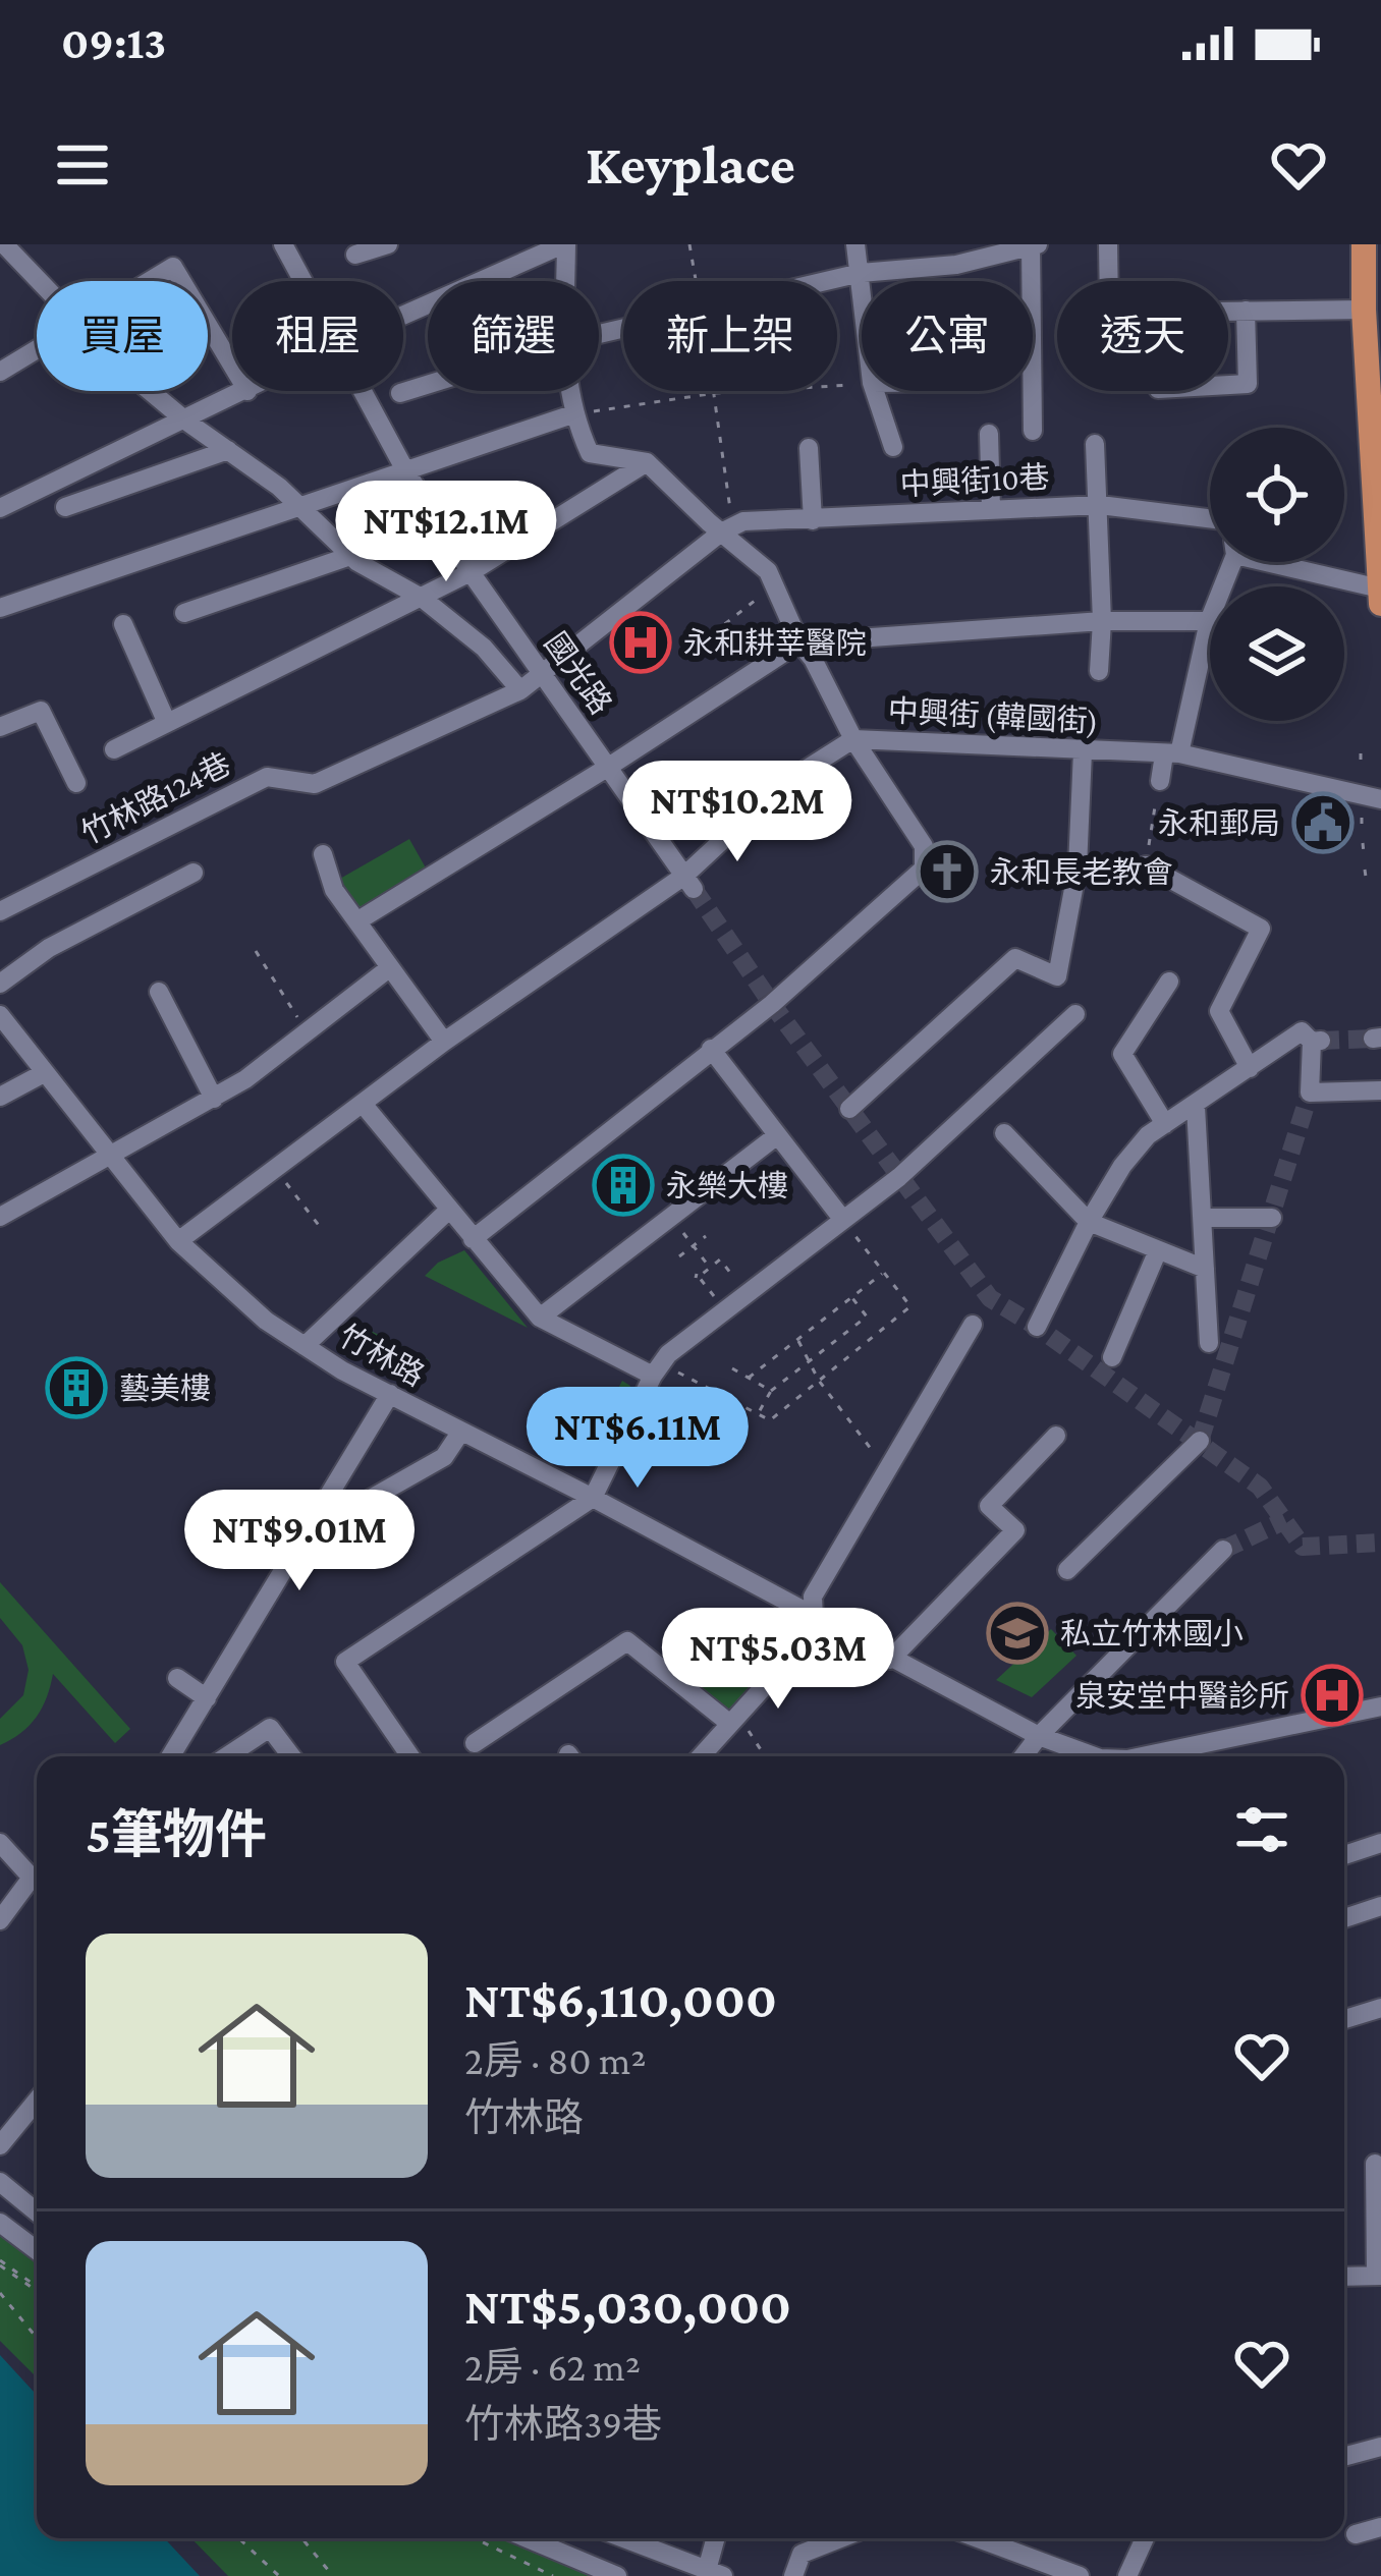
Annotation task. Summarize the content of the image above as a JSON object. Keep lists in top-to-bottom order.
{
  "streets": {
    "street": [
      "中興街10巷",
      "國光路",
      "中興街 (韓國街)",
      "竹林路124巷",
      "竹林路"
    ]
  },
  "crossings": [
    ["中興街10巷", "竹林路124巷"],
    ["國光路", "中興街 (韓國街)"],
    ["國光路", "竹林路124巷"],
    ["中興街 (韓國街)", "竹林路"]
  ],
  "places": {
    "hospital": ["永和耕莘醫院", "泉安堂中醫診所"],
    "public building": ["永和郵局"],
    "church": ["永和長老教會"],
    "building": ["永樂大樓", "藝美樓"],
    "school or university": ["私立竹林國小"]
  },
  "page": {
    "status": "09:13",
    "header": "Keyplace",
    "chip": [
      "買屋",
      "租屋",
      "篩選",
      "新上架",
      "公寓",
      "透天"
    ],
    "price": [
      "NT$12.1M",
      "NT$10.2M",
      "NT$6.11M",
      "NT$9.01M",
      "NT$5.03M"
    ],
    "heading": "5筆物件",
    "list": [
      {
        "name": "NT$6,110,000",
        "note": "2房 · 80 m² · 竹林路"
      },
      {
        "name": "NT$5,030,000",
        "note": "2房 · 62 m² · 竹林路39巷"
      }
    ]
  }
}
